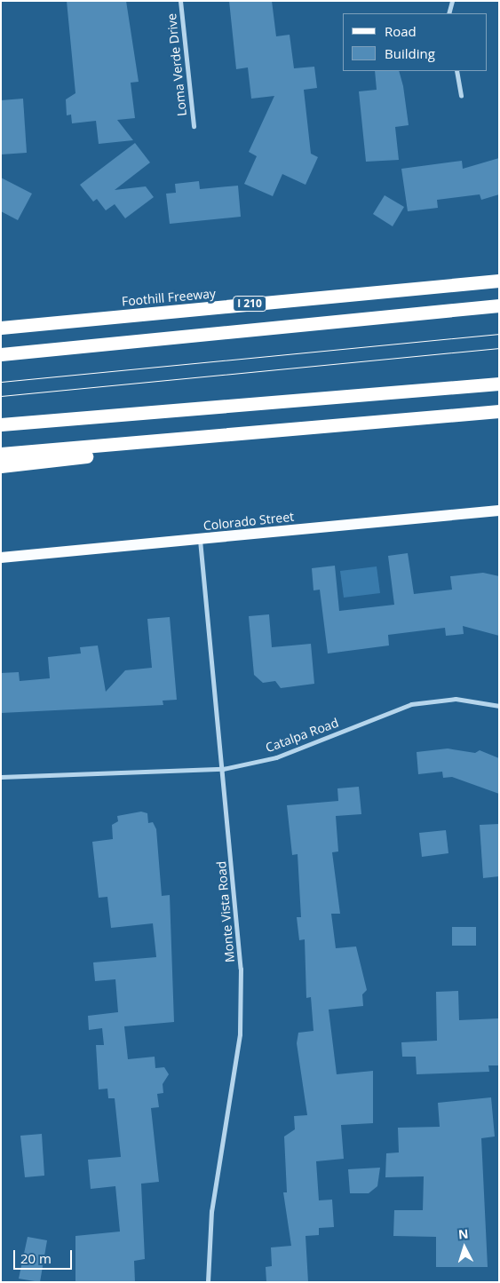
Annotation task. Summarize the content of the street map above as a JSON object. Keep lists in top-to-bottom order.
{
  "streets": {
    "highway": ["Foothill Freeway", "I 210"],
    "main road": ["Colorado Street"],
    "street": ["Loma Verde Drive", "Catalpa Road", "Monte Vista Road"]
  },
  "crossings": [
    ["Colorado Street", "Monte Vista Road"],
    ["Catalpa Road", "Monte Vista Road"]
  ],
  "legend": ["Road", "Building"],
  "scale_bar": "20 m",
  "north": "top"
}
